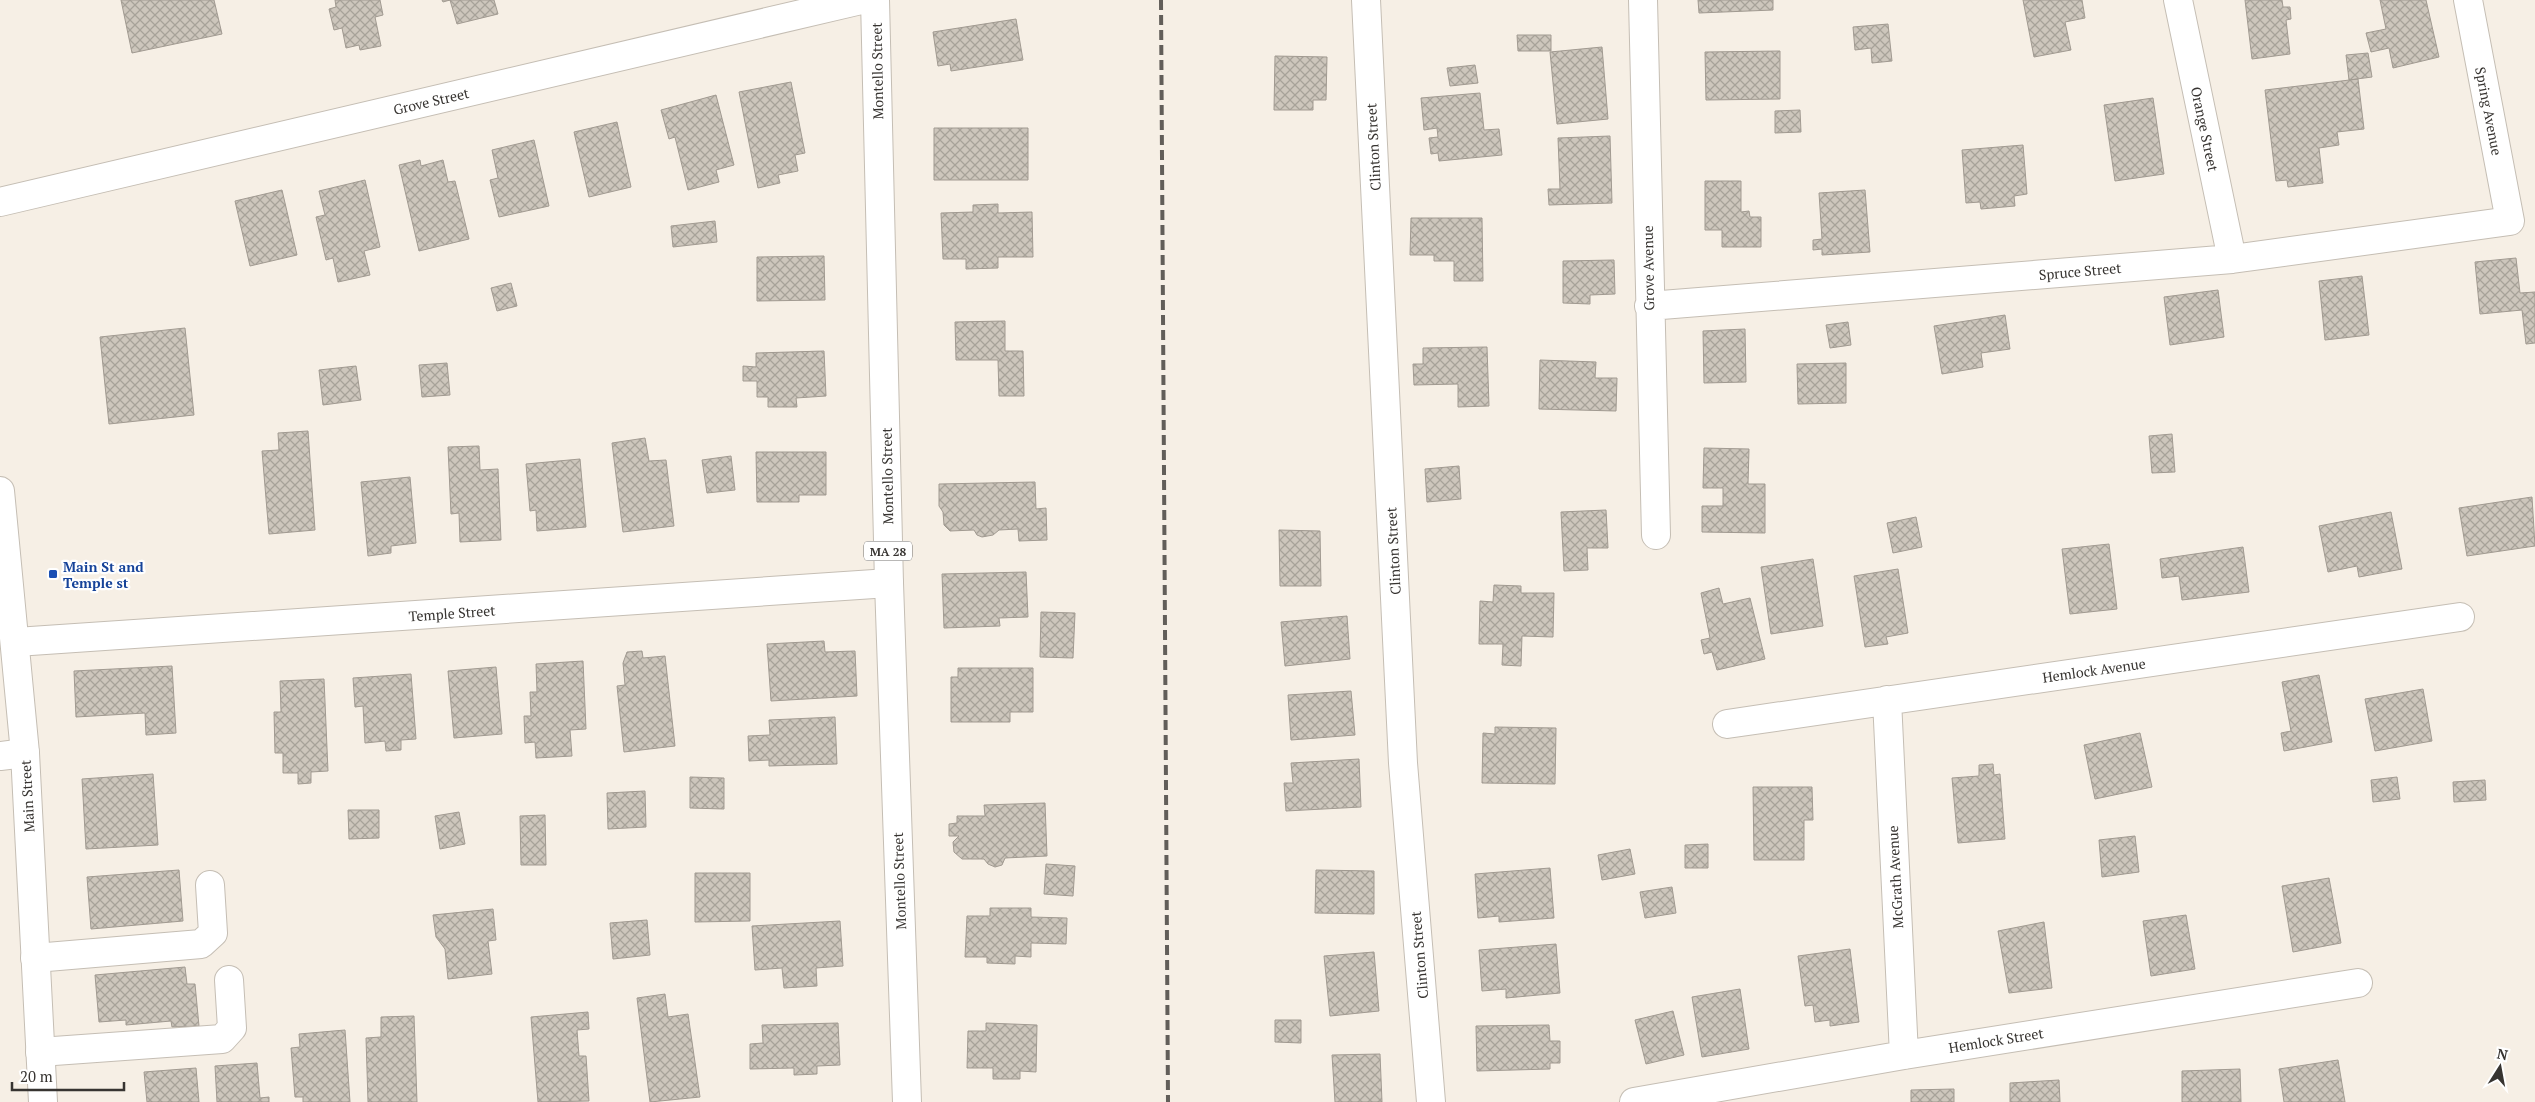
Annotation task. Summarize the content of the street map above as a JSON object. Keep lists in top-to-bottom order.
{
  "streets": {
    "street": [
      "Montello Street",
      "Grove Street",
      "Spring Avenue",
      "Orange Street",
      "Clinton Street",
      "Grove Avenue",
      "Spruce Street",
      "MA 28",
      "Temple Street",
      "Hemlock Avenue",
      "Main Street",
      "McGrath Avenue",
      "Hemlock Street"
    ]
  },
  "crossings": [
    ["Montello Street", "Temple Street"],
    ["Spring Avenue", "Spruce Street"],
    ["Orange Street", "Spruce Street"],
    ["Grove Avenue", "Spruce Street"],
    ["Temple Street", "Main Street"],
    ["Hemlock Avenue", "McGrath Avenue"],
    ["McGrath Avenue", "Hemlock Street"]
  ],
  "places": {
    "transit": ["Main St and Temple st"]
  },
  "scale_bar": "20 m",
  "north": "top"
}
